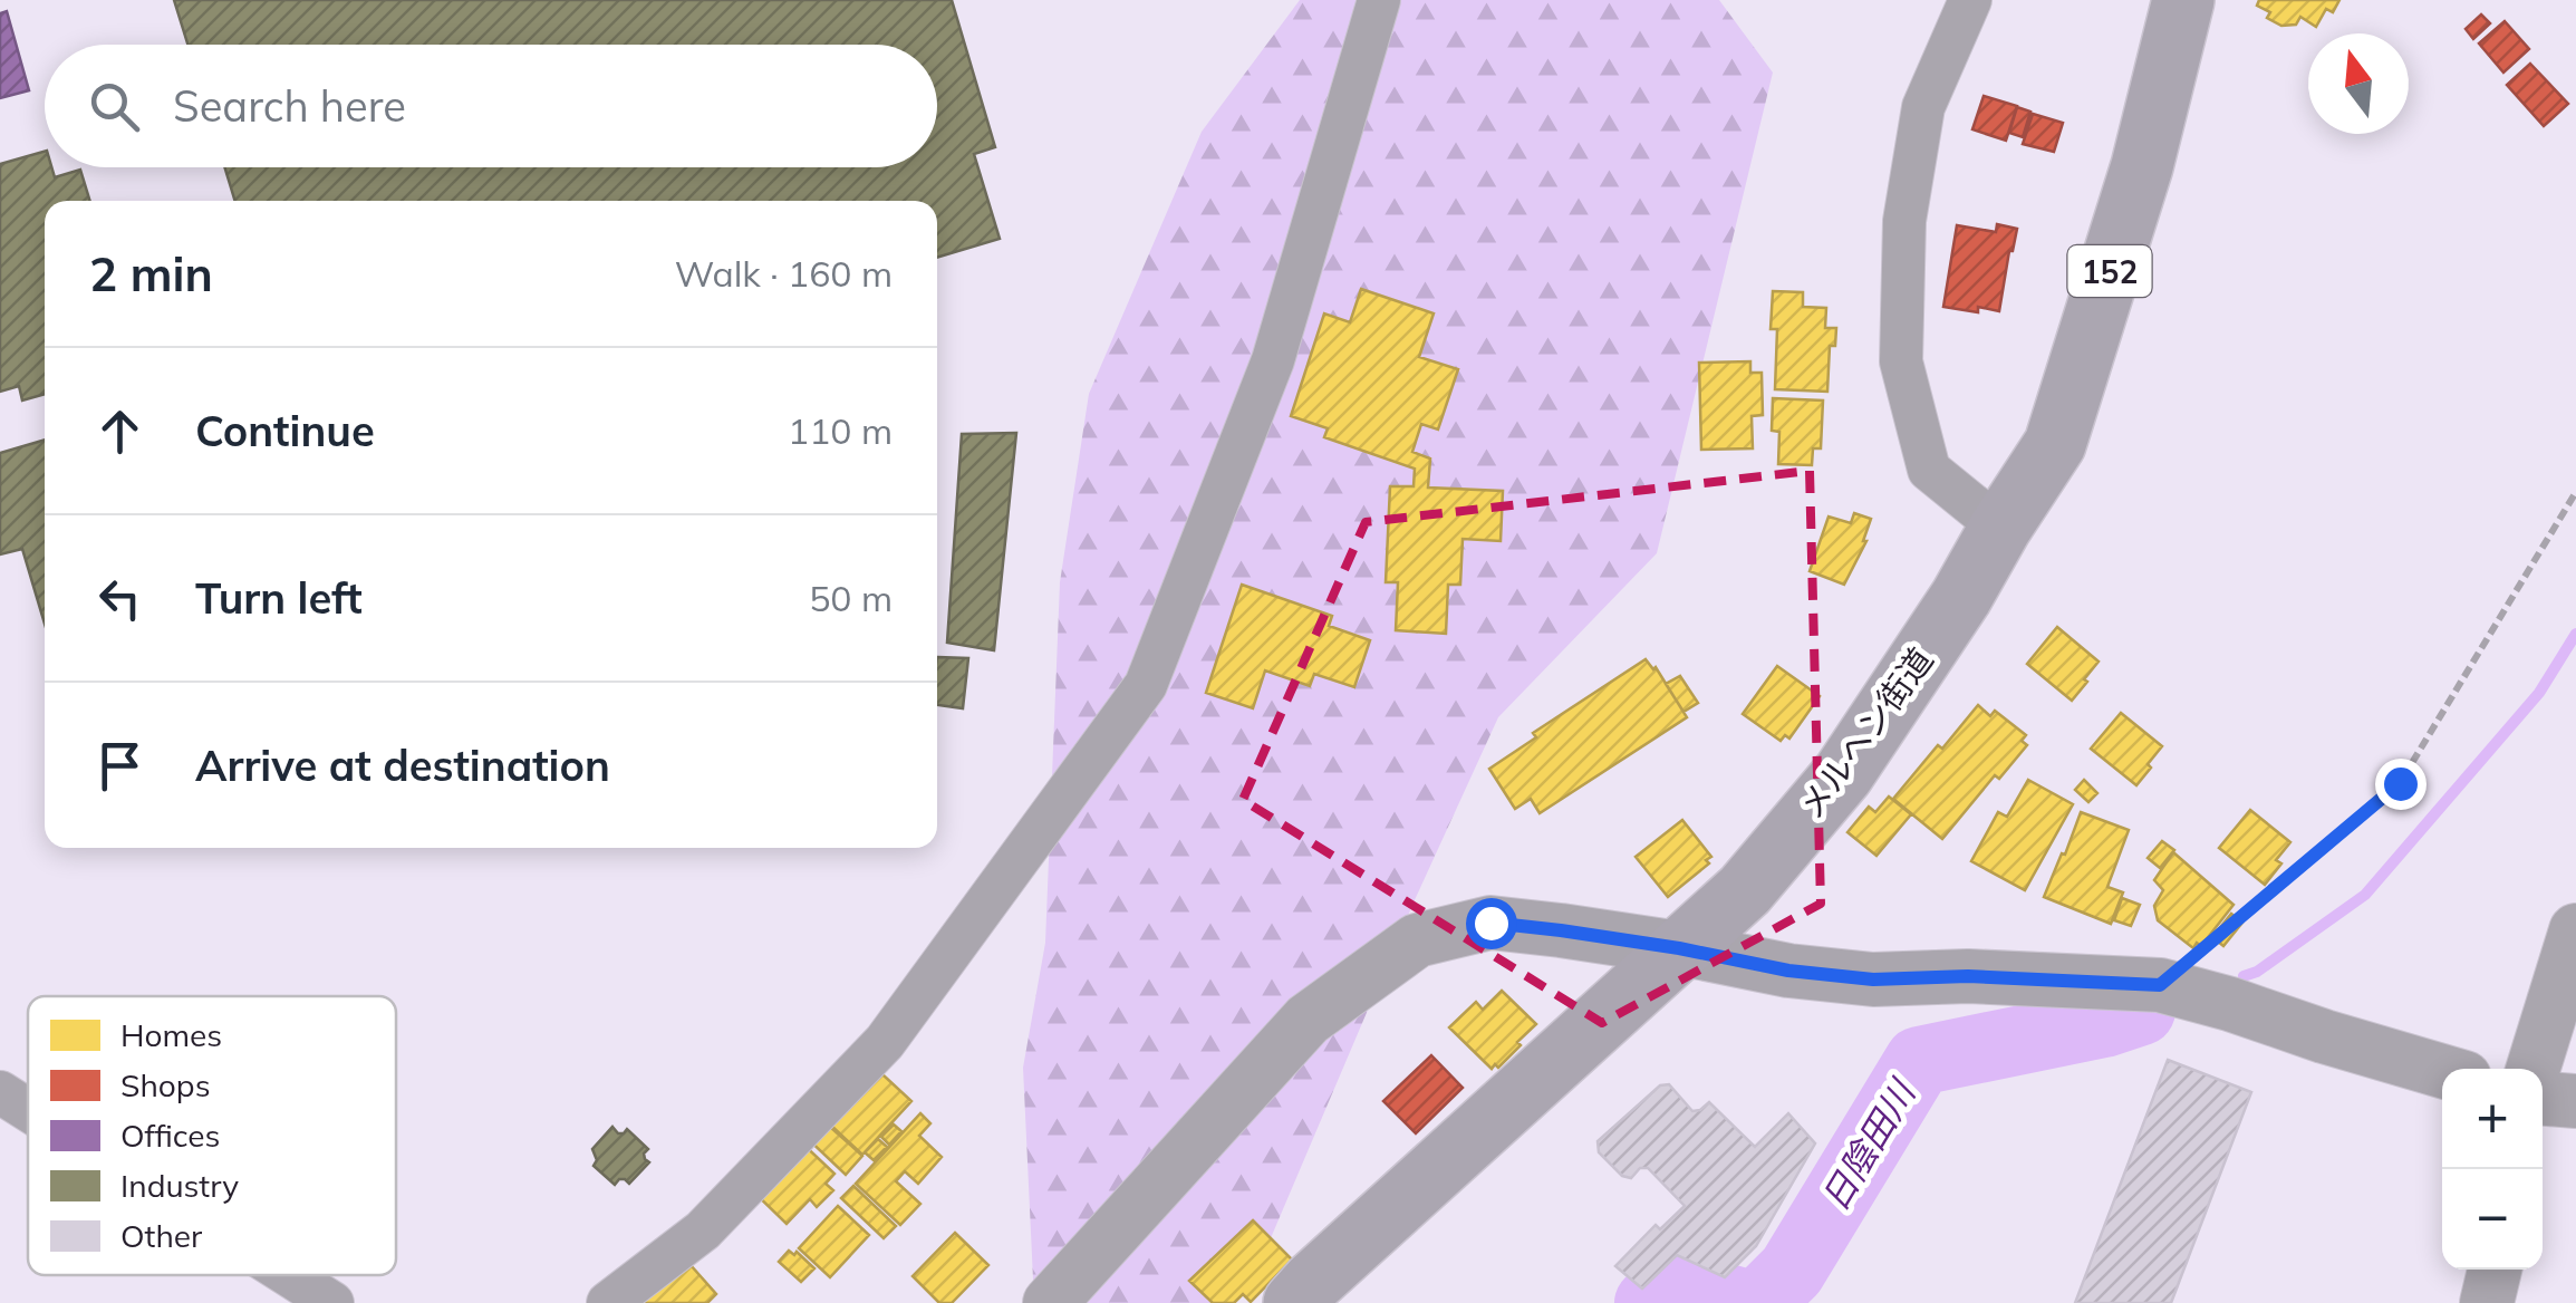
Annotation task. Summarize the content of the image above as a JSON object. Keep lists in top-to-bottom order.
{
  "streets": {
    "highway": ["152", "メルヘン街道"]
  },
  "water": ["日陰田川"],
  "legend": [
    "Homes",
    "Shops",
    "Offices",
    "Industry",
    "Other"
  ],
  "north": "top",
  "page": {
    "search": "Search here",
    "heading": ["2 min", "Walk · 160 m"],
    "list": [
      ["Continue", "110 m"],
      ["Turn left", "50 m"],
      "Arrive at destination"
    ],
    "map_buttons": ["+", "−"]
  }
}
